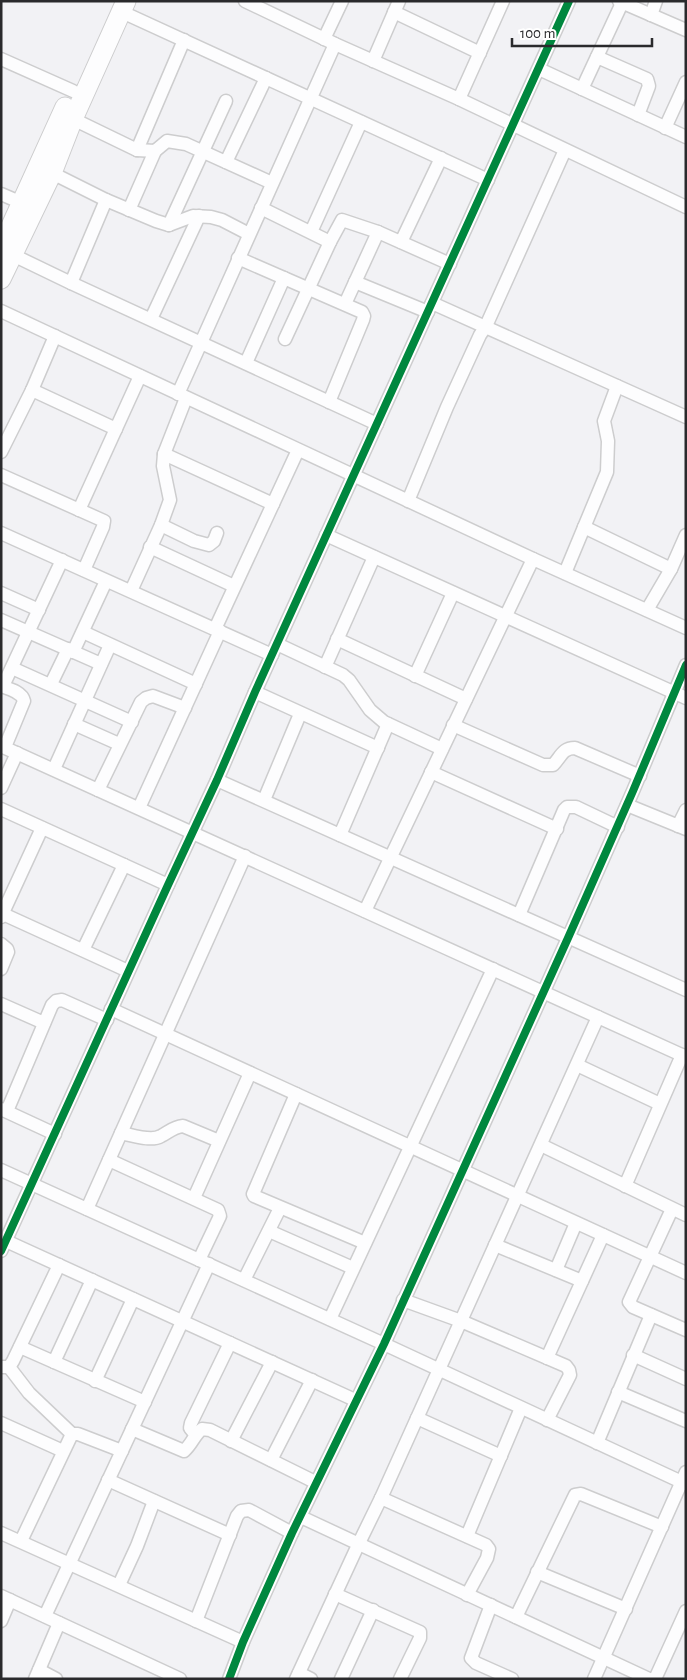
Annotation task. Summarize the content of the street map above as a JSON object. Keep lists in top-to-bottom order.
{
  "scale_bar": "100 m"
}
